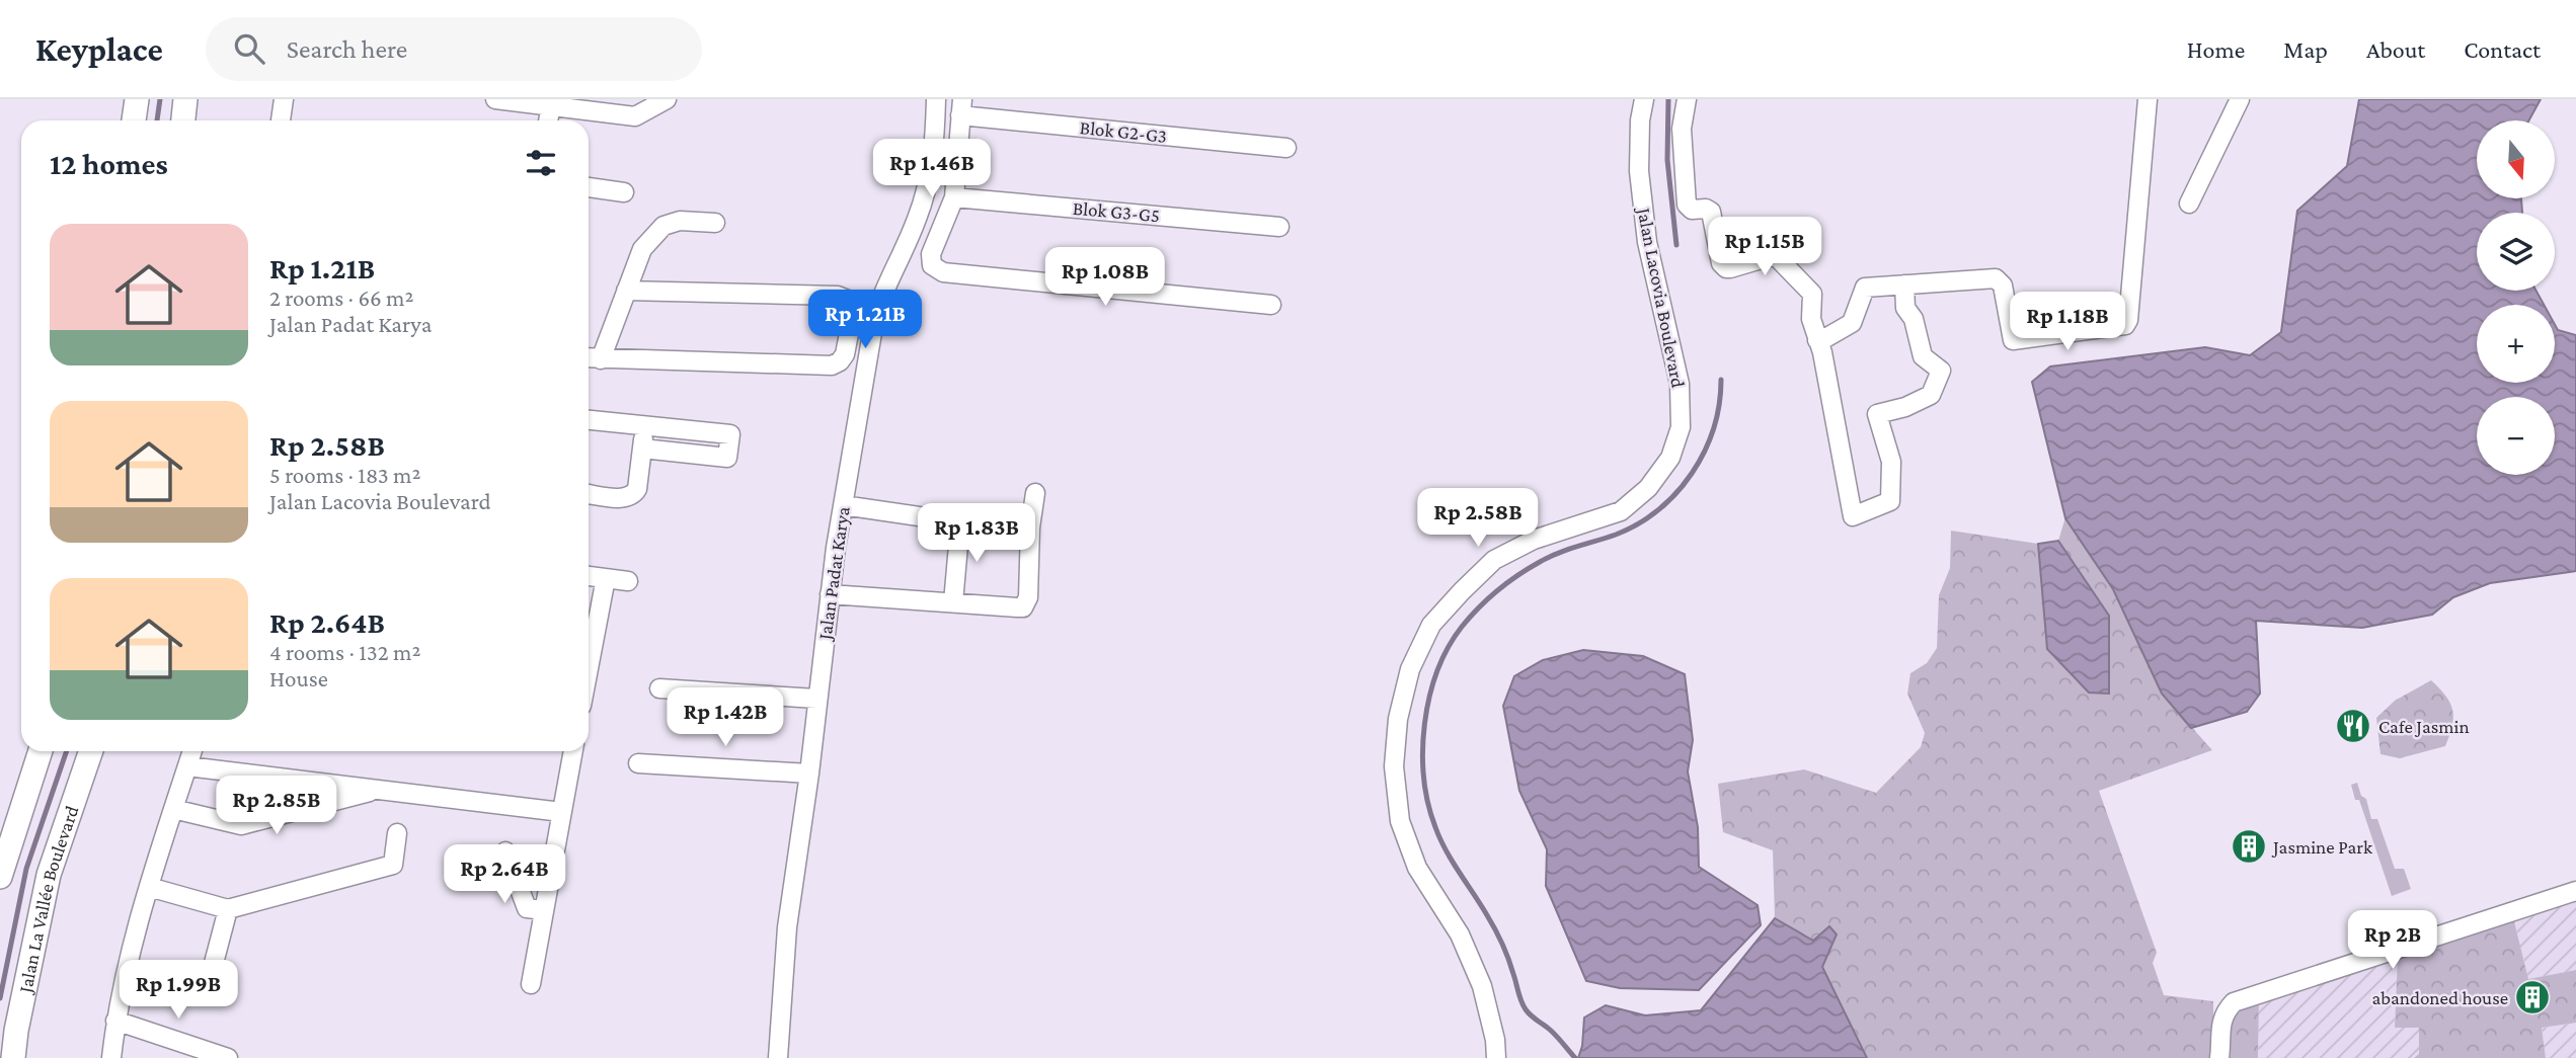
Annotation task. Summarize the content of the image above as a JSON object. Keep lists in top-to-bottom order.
{
  "streets": {
    "street": [
      "Blok G2-G3",
      "Blok G3-G5",
      "Jalan Lacovia Boulevard",
      "Jalan Padat Karya",
      "Jalan La Vallée Boulevard"
    ]
  },
  "places": {
    "restaurant": ["Cafe Jasmin"],
    "building": ["Jasmine Park", "abandoned house"]
  },
  "north": "bottom",
  "page": {
    "header": "Keyplace",
    "search": "Search here",
    "nav": [
      "Home",
      "Map",
      "About",
      "Contact"
    ],
    "map_buttons": ["+", "−"],
    "heading": "12 homes",
    "price": [
      "Rp 1.46B",
      "Rp 1.15B",
      "Rp 1.08B",
      "Rp 1.21B",
      "Rp 1.18B",
      "Rp 2.58B",
      "Rp 1.83B",
      "Rp 1.42B",
      "Rp 2.85B",
      "Rp 2.64B",
      "Rp 2B",
      "Rp 1.99B"
    ],
    "list": [
      {
        "name": "Rp 1.21B",
        "note": "2 rooms · 66 m² · Jalan Padat Karya"
      },
      {
        "name": "Rp 2.58B",
        "note": "5 rooms · 183 m² · Jalan Lacovia Boulevard"
      },
      {
        "name": "Rp 2.64B",
        "note": "4 rooms · 132 m² · House"
      }
    ]
  }
}
